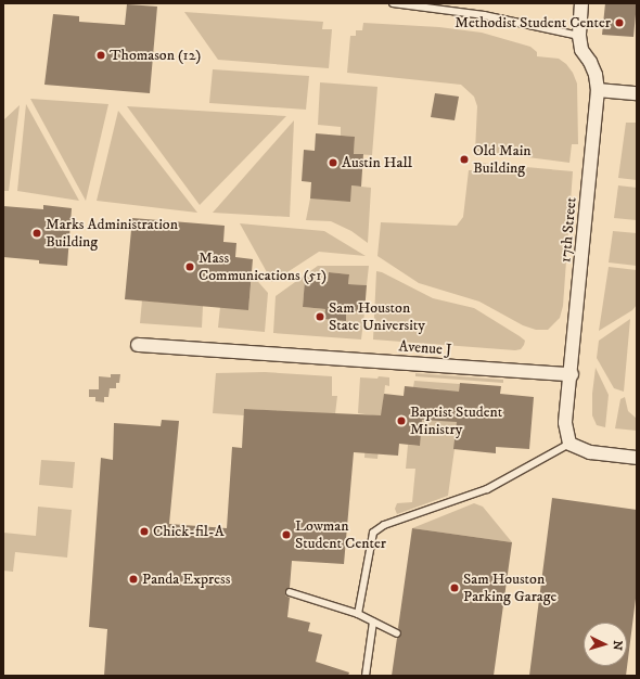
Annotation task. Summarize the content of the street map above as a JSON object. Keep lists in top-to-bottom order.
{
  "streets": {
    "street": ["17th Street", "Avenue J"]
  },
  "crossings": [
    ["17th Street", "Avenue J"]
  ],
  "places": [
    "Methodist Student Center",
    "Thomason (12)",
    "Old Main Building",
    "Austin Hall",
    "Marks Administration Building",
    "Mass Communications (51)",
    "Sam Houston State University",
    "Baptist Student Ministry",
    "Chick-fil-A",
    "Lowman Student Center",
    "Panda Express",
    "Sam Houston Parking Garage"
  ],
  "north": "right"
}
